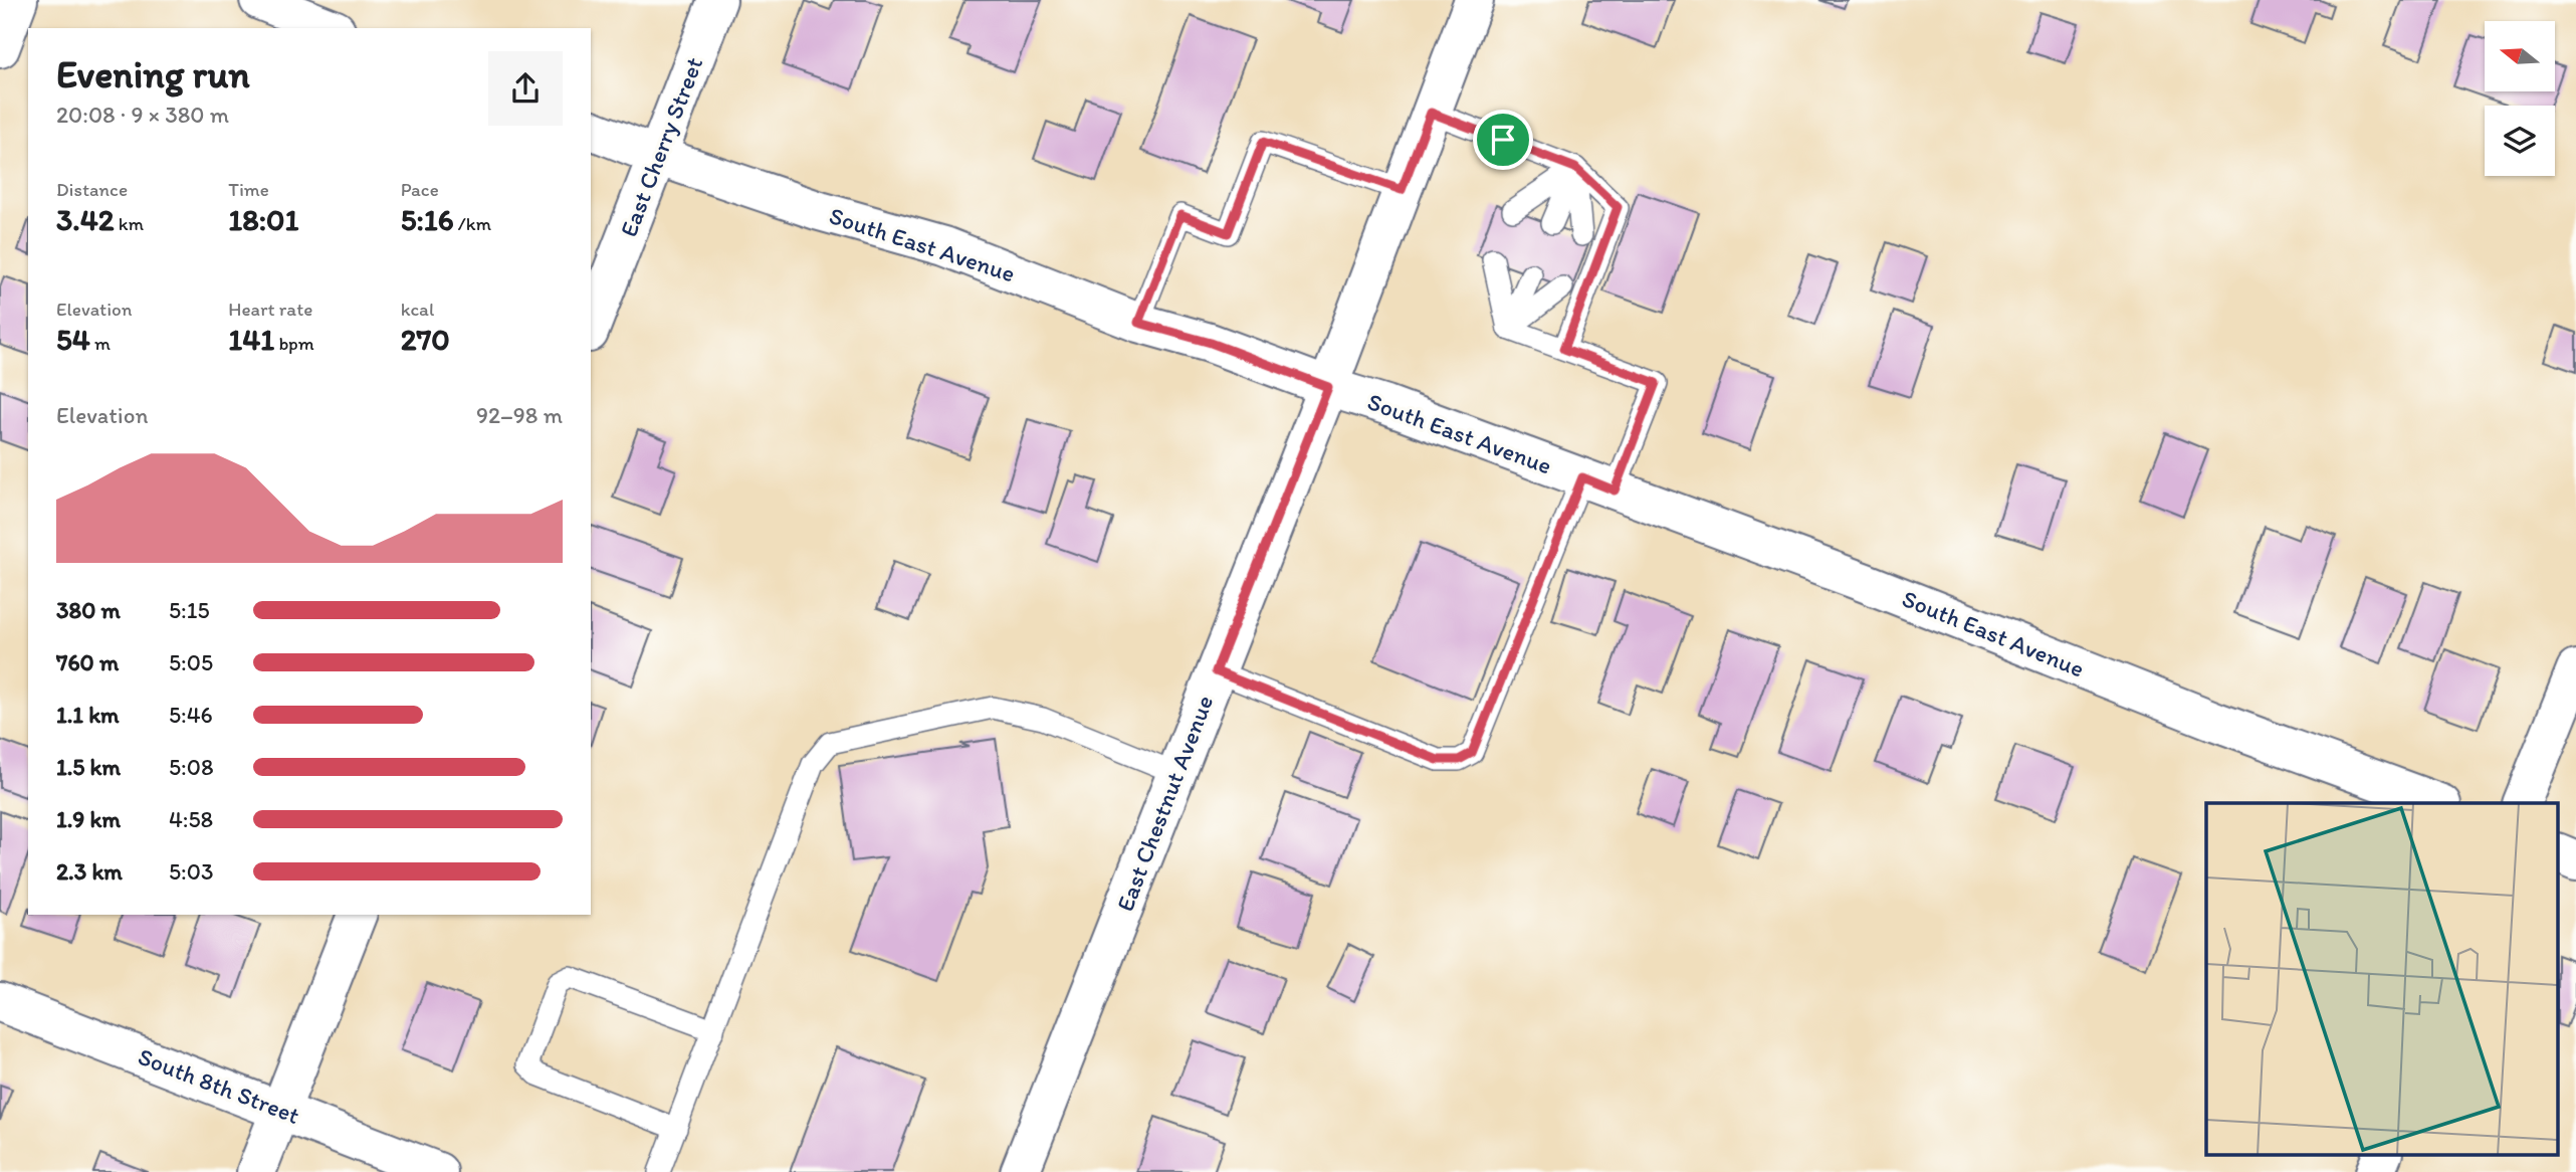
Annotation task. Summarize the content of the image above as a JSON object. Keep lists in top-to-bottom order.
{
  "streets": {
    "street": [
      "East Cherry Street",
      "South East Avenue",
      "East Chestnut Avenue",
      "South 8th Street"
    ]
  },
  "crossings": [
    ["East Cherry Street", "South East Avenue"],
    ["South East Avenue", "East Chestnut Avenue"]
  ],
  "north": "left",
  "page": {
    "heading": ["Evening run", "20:08 · 9 × 380 m"],
    "stats": [
      ["Distance", "3.42 km"],
      ["Time", "18:01"],
      ["Pace", "5:16 /km"],
      ["Elevation", "54 m"],
      ["Heart rate", "141 bpm"],
      ["kcal", "270"]
    ],
    "chart": ["Elevation", "92–98 m"],
    "list": [
      {
        "name": "380 m",
        "note": "5:15"
      },
      {
        "name": "760 m",
        "note": "5:05"
      },
      {
        "name": "1.1 km",
        "note": "5:46"
      },
      {
        "name": "1.5 km",
        "note": "5:08"
      },
      {
        "name": "1.9 km",
        "note": "4:58"
      },
      {
        "name": "2.3 km",
        "note": "5:03"
      }
    ]
  }
}
